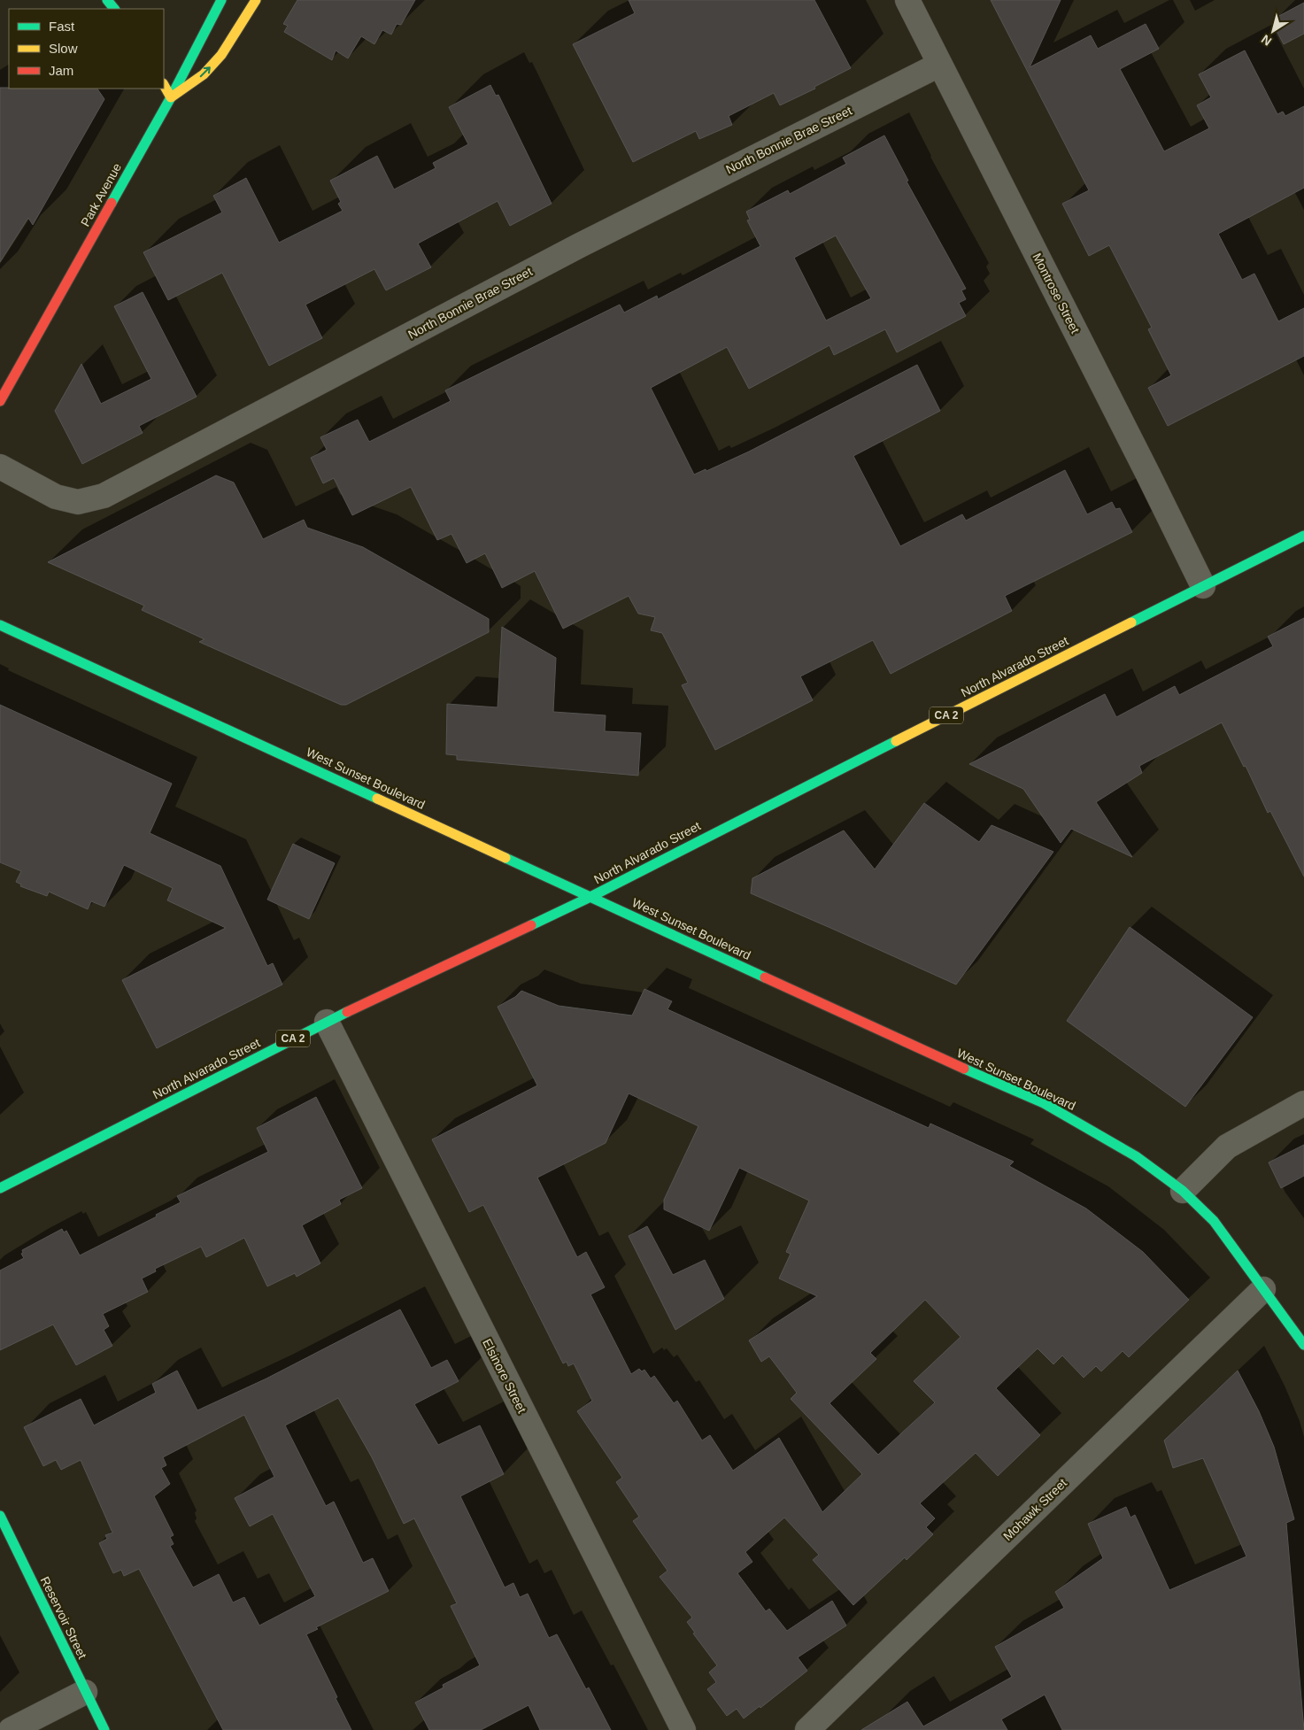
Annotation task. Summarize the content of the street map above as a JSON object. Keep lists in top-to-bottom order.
{
  "streets": {
    "main road": [
      "Park Avenue",
      "North Alvarado Street",
      "CA 2",
      "West Sunset Boulevard",
      "Reservoir Street"
    ],
    "street": [
      "North Bonnie Brae Street",
      "Montrose Street",
      "Elsinore Street",
      "Mohawk Street"
    ]
  },
  "crossings": [
    ["North Bonnie Brae Street", "Montrose Street"],
    ["Montrose Street", "North Alvarado Street"],
    ["North Alvarado Street", "West Sunset Boulevard"],
    ["North Alvarado Street", "Elsinore Street"],
    ["West Sunset Boulevard", "Mohawk Street"]
  ],
  "legend": ["Fast", "Slow", "Jam"],
  "north": "bottom left"
}
